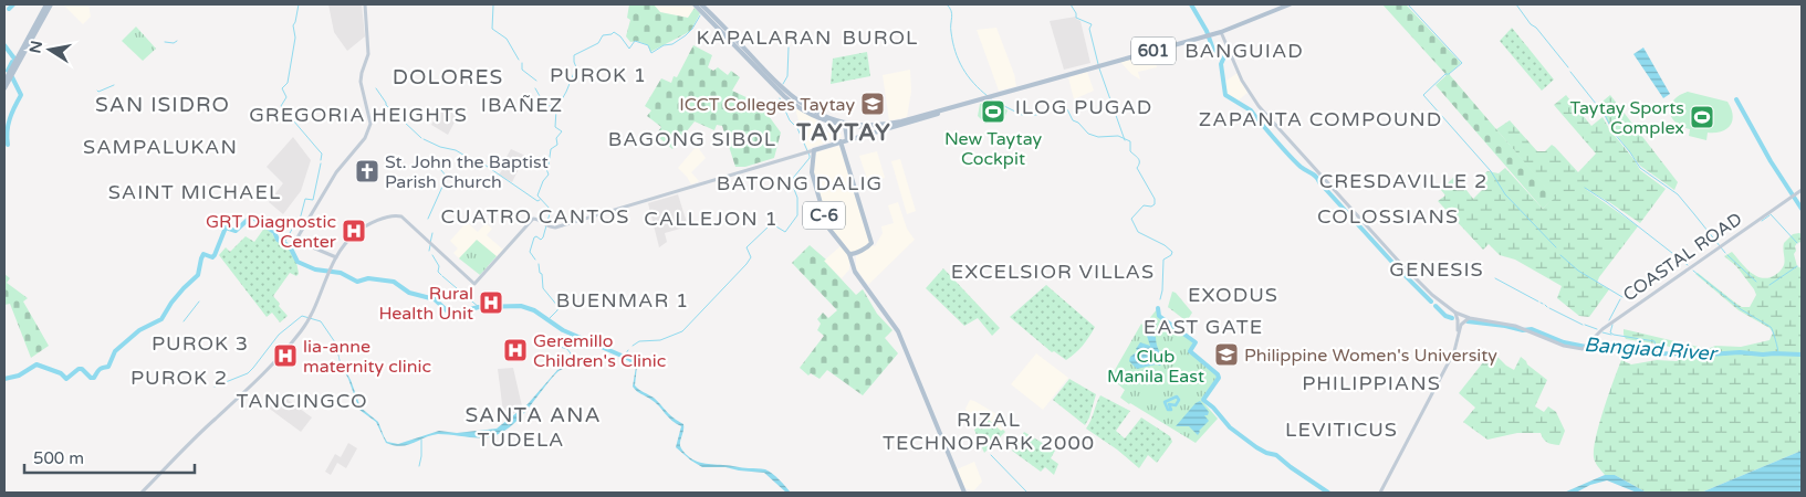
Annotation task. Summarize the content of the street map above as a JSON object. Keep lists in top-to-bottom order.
{
  "streets": {
    "main road": ["601", "C-6", "COASTAL ROAD"]
  },
  "crossings": [
    ["601", "C-6"]
  ],
  "districts": [
    "KAPALARAN",
    "BUROL",
    "BANGUIAD",
    "PUROK 1",
    "DOLORES",
    "SAN ISIDRO",
    "IBAÑEZ",
    "ILOG PUGAD",
    "GREGORIA HEIGHTS",
    "ZAPANTA COMPOUND",
    "TAYTAY",
    "BAGONG SIBOL",
    "SAMPALUKAN",
    "CRESDAVILLE 2",
    "BATONG DALIG",
    "SAINT MICHAEL",
    "CUATRO CANTOS",
    "COLOSSIANS",
    "CALLEJON 1",
    "GENESIS",
    "EXCELSIOR VILLAS",
    "EXODUS",
    "BUENMAR 1",
    "EAST GATE",
    "PUROK 3",
    "PUROK 2",
    "PHILIPPIANS",
    "TANCINGCO",
    "SANTA ANA",
    "RIZAL TECHNOPARK 2000",
    "LEVITICUS",
    "TUDELA"
  ],
  "water": ["Bangiad River"],
  "parks": ["Club Manila East"],
  "places": {
    "school or university": ["ICCT Colleges Taytay", "Philippine Women's University"],
    "sports": ["New Taytay Cockpit", "Taytay Sports Complex"],
    "church": ["St. John the Baptist Parish Church"],
    "hospital": [
      "GRT Diagnostic Center",
      "Rural Health Unit",
      "Geremillo Children's Clinic",
      "lia-anne maternity clinic"
    ]
  },
  "scale_bar": "500 m",
  "north": "left"
}
